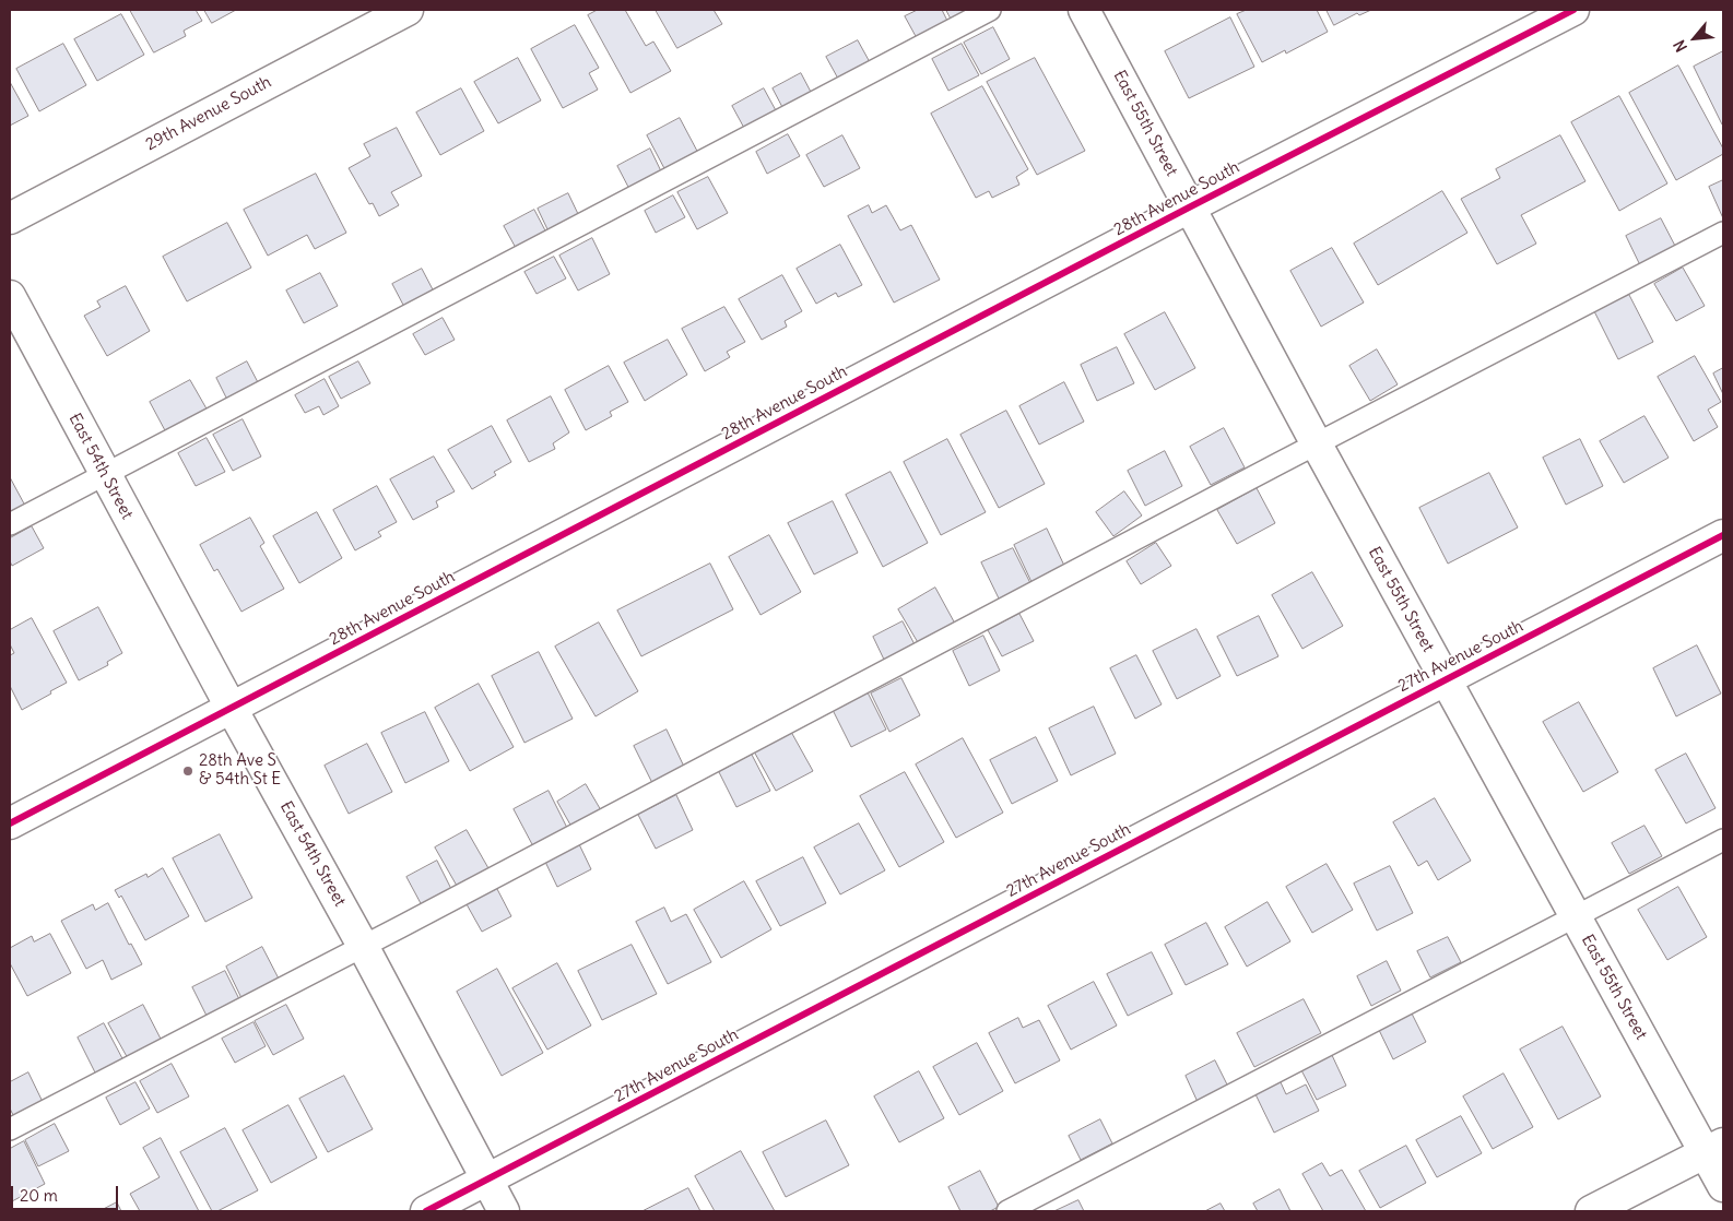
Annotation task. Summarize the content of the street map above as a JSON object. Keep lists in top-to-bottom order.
{
  "streets": {
    "street": [
      "29th Avenue South",
      "East 55th Street",
      "28th Avenue South",
      "East 54th Street",
      "27th Avenue South"
    ]
  },
  "crossings": [
    ["East 55th Street", "28th Avenue South"],
    ["East 55th Street", "27th Avenue South"],
    ["28th Avenue South", "East 54th Street"],
    ["East 54th Street", "27th Avenue South"]
  ],
  "places": ["28th Ave S & 54th St E"],
  "scale_bar": "20 m",
  "north": "bottom left"
}
